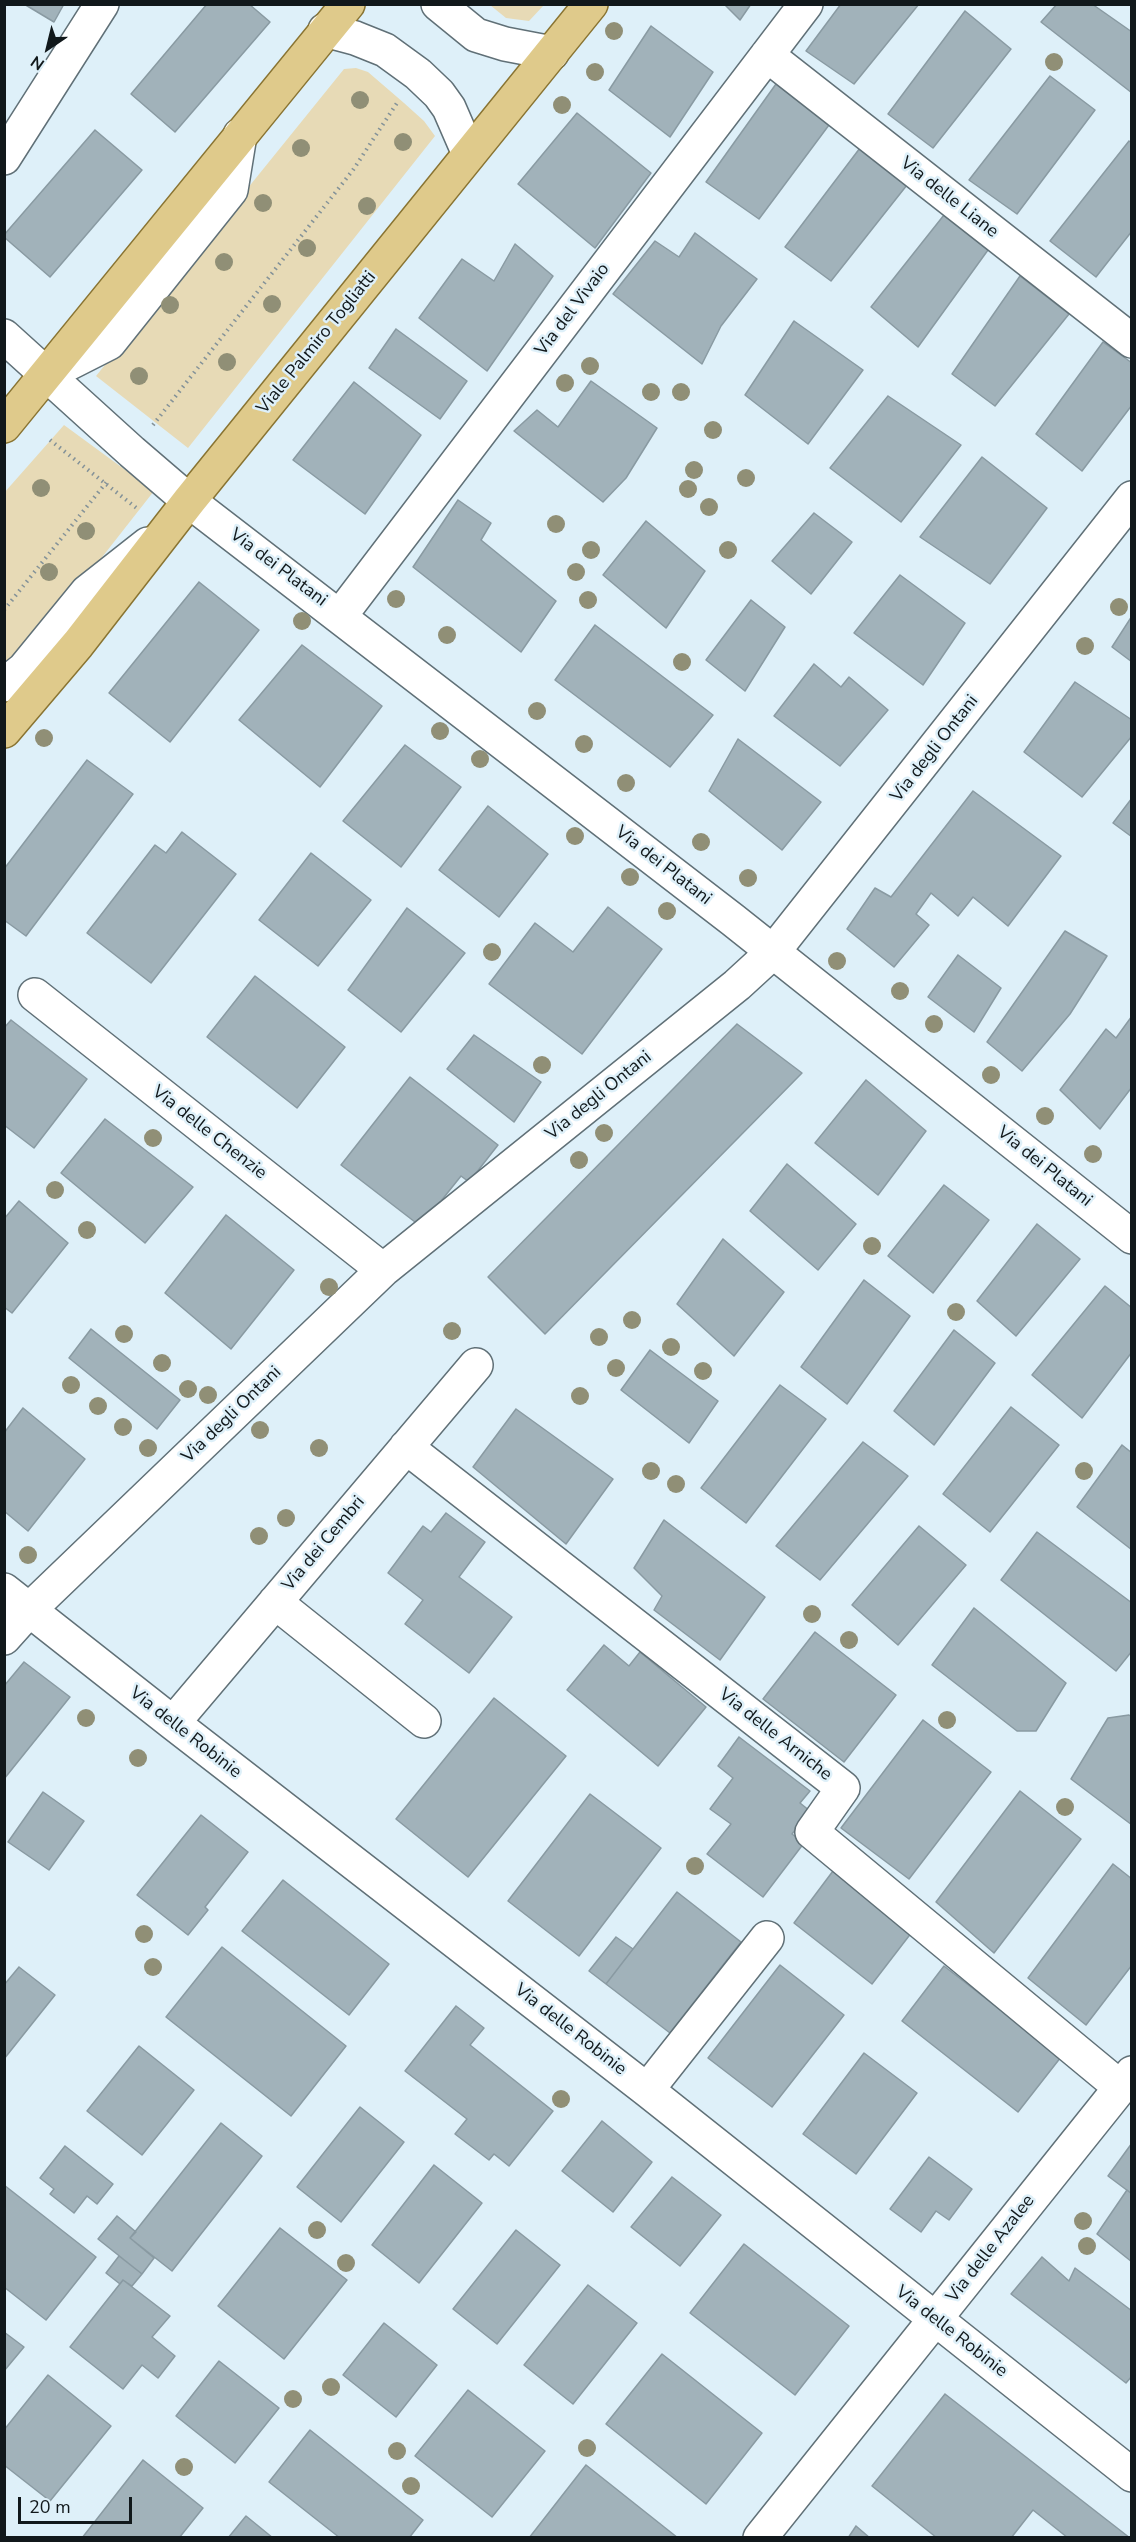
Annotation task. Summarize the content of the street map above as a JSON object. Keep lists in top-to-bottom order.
{
  "streets": {
    "main road": ["Viale Palmiro Togliatti"],
    "street": [
      "Via delle Liane",
      "Via del Vivaio",
      "Via dei Platani",
      "Via degli Ontani",
      "Via delle Chenzie",
      "Via dei Cembri",
      "Via delle Robinie",
      "Via delle Arniche",
      "Via delle Azalee"
    ]
  },
  "crossings": [
    ["Via delle Liane", "Via del Vivaio"],
    ["Via del Vivaio", "Via dei Platani"],
    ["Viale Palmiro Togliatti", "Via dei Platani"],
    ["Via dei Platani", "Via degli Ontani"],
    ["Via degli Ontani", "Via delle Chenzie"],
    ["Via degli Ontani", "Via delle Robinie"],
    ["Via dei Cembri", "Via delle Robinie"],
    ["Via dei Cembri", "Via delle Arniche"],
    ["Via delle Robinie", "Via delle Azalee"],
    ["Via delle Arniche", "Via delle Azalee"]
  ],
  "scale_bar": "20 m",
  "north": "bottom left"
}
